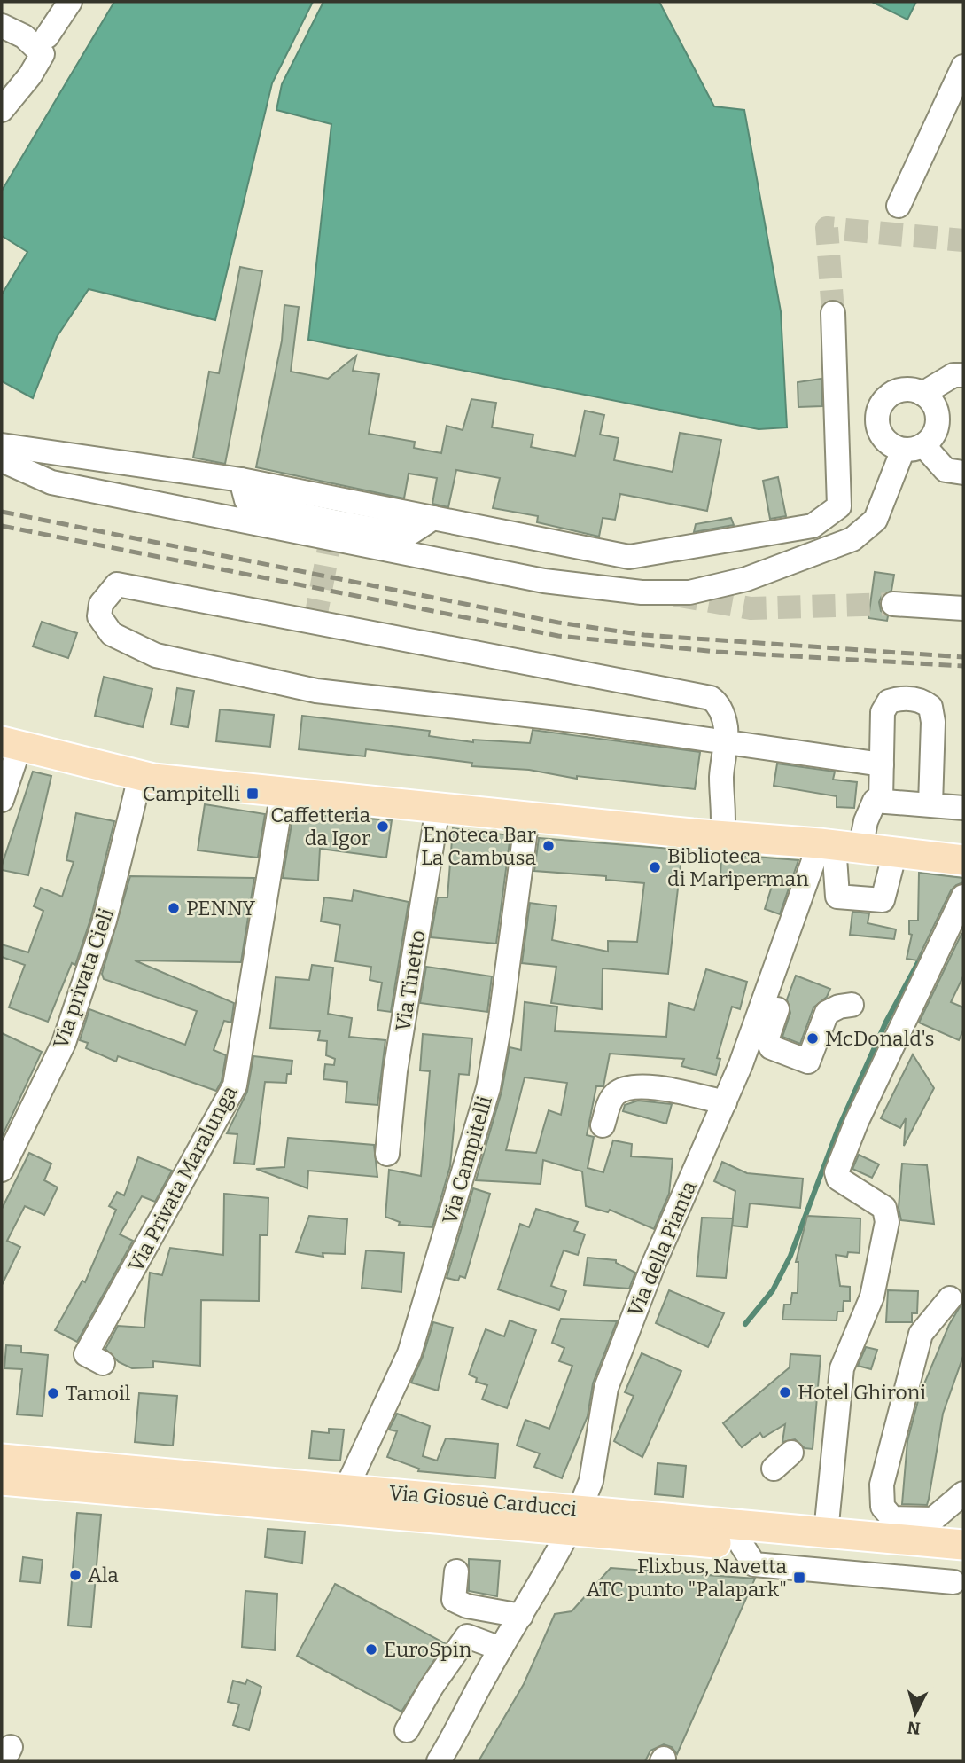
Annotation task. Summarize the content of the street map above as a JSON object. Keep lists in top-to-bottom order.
{
  "streets": {
    "main road": ["Via Giosuè Carducci"],
    "street": [
      "Via privata Cieli",
      "Via Tinetto",
      "Via Campitelli",
      "Via Privata Maralunga",
      "Via della Pianta"
    ]
  },
  "crossings": [
    ["Via Campitelli", "Via Giosuè Carducci"],
    ["Via della Pianta", "Via Giosuè Carducci"]
  ],
  "places": {
    "transit": ["Campitelli", "Flixbus, Navetta ATC punto \"Palapark\""],
    "other": [
      "Caffetteria da Igor",
      "Enoteca Bar La Cambusa",
      "Biblioteca di Mariperman",
      "PENNY",
      "McDonald's",
      "Hotel Ghironi",
      "Tamoil",
      "Ala",
      "EuroSpin"
    ]
  },
  "north": "bottom"
}
